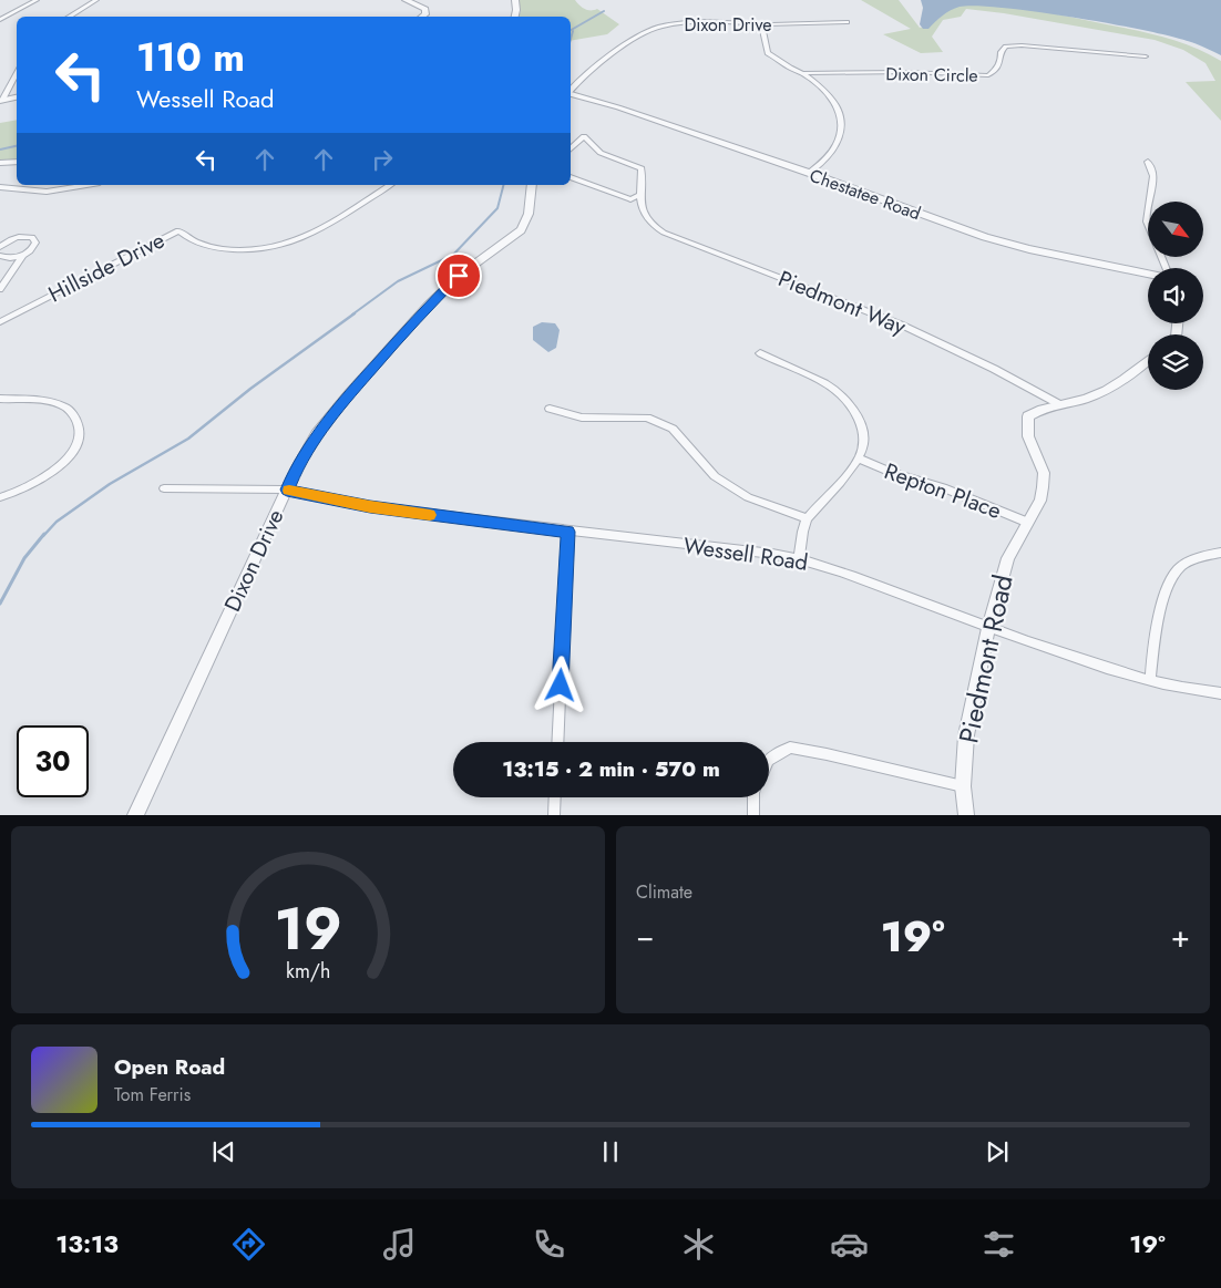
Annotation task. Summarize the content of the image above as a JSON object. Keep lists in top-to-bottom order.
{
  "streets": {
    "street": [
      "Dixon Drive",
      "Dixon Circle",
      "Chestatee Road",
      "Hillside Drive",
      "Piedmont Way",
      "Repton Place",
      "Wessell Road",
      "Piedmont Road"
    ]
  },
  "crossings": [
    ["Dixon Drive", "Dixon Circle"],
    ["Dixon Drive", "Wessell Road"],
    ["Piedmont Way", "Piedmont Road"],
    ["Repton Place", "Piedmont Road"],
    ["Wessell Road", "Piedmont Road"]
  ],
  "north": "bottom right",
  "page": {
    "turn": ["110 m", "Wessell Road"],
    "limit": "30",
    "trip": "13:15 · 2 min · 570 m",
    "tile": "Climate",
    "heat": ["−", "19°", "+"],
    "song": ["Open Road", "Tom Ferris"],
    "tabs": ["13:13", "19°"],
    "gauge": ["19", "km/h"]
  }
}
